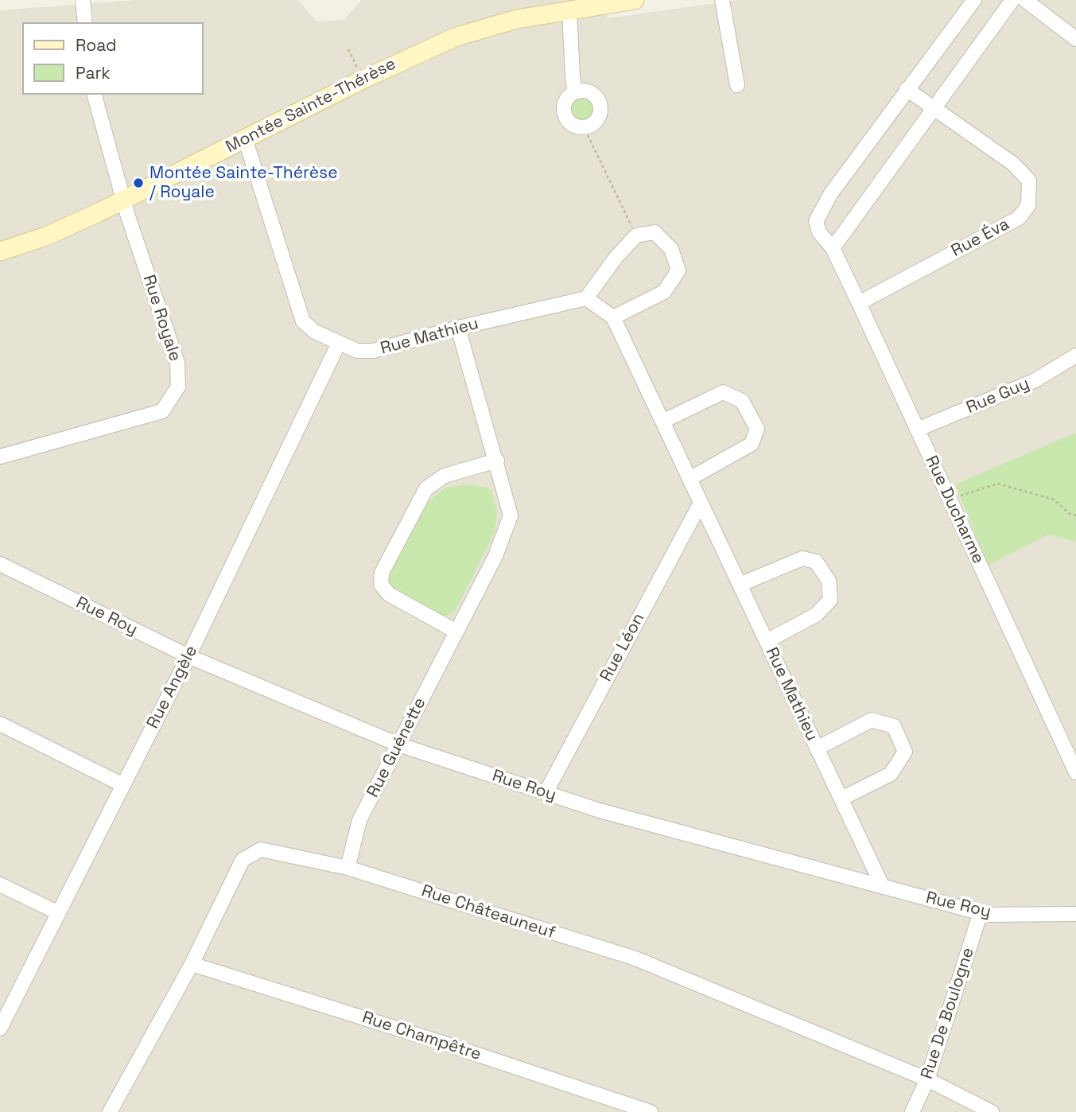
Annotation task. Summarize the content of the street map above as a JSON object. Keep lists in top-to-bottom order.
{
  "streets": {
    "street": [
      "Montée Sainte-Thérèse",
      "Rue Éva",
      "Rue Royale",
      "Rue Mathieu",
      "Rue Guy",
      "Rue Ducharme",
      "Rue Roy",
      "Rue Léon",
      "Rue Angèle",
      "Rue Guénette",
      "Rue Châteauneuf",
      "Rue De Boulogne",
      "Rue Champêtre"
    ]
  },
  "crossings": [
    ["Montée Sainte-Thérèse", "Rue Royale"],
    ["Montée Sainte-Thérèse", "Rue Mathieu"],
    ["Rue Éva", "Rue Ducharme"],
    ["Rue Mathieu", "Rue Roy"],
    ["Rue Mathieu", "Rue Léon"],
    ["Rue Mathieu", "Rue Angèle"],
    ["Rue Mathieu", "Rue Guénette"],
    ["Rue Guy", "Rue Ducharme"],
    ["Rue Roy", "Rue Léon"],
    ["Rue Roy", "Rue Angèle"],
    ["Rue Roy", "Rue Guénette"],
    ["Rue Roy", "Rue De Boulogne"],
    ["Rue Guénette", "Rue Châteauneuf"],
    ["Rue Châteauneuf", "Rue De Boulogne"],
    ["Rue Châteauneuf", "Rue Champêtre"]
  ],
  "places": ["Montée Sainte-Thérèse / Royale"],
  "legend": ["Road", "Park"]
}
